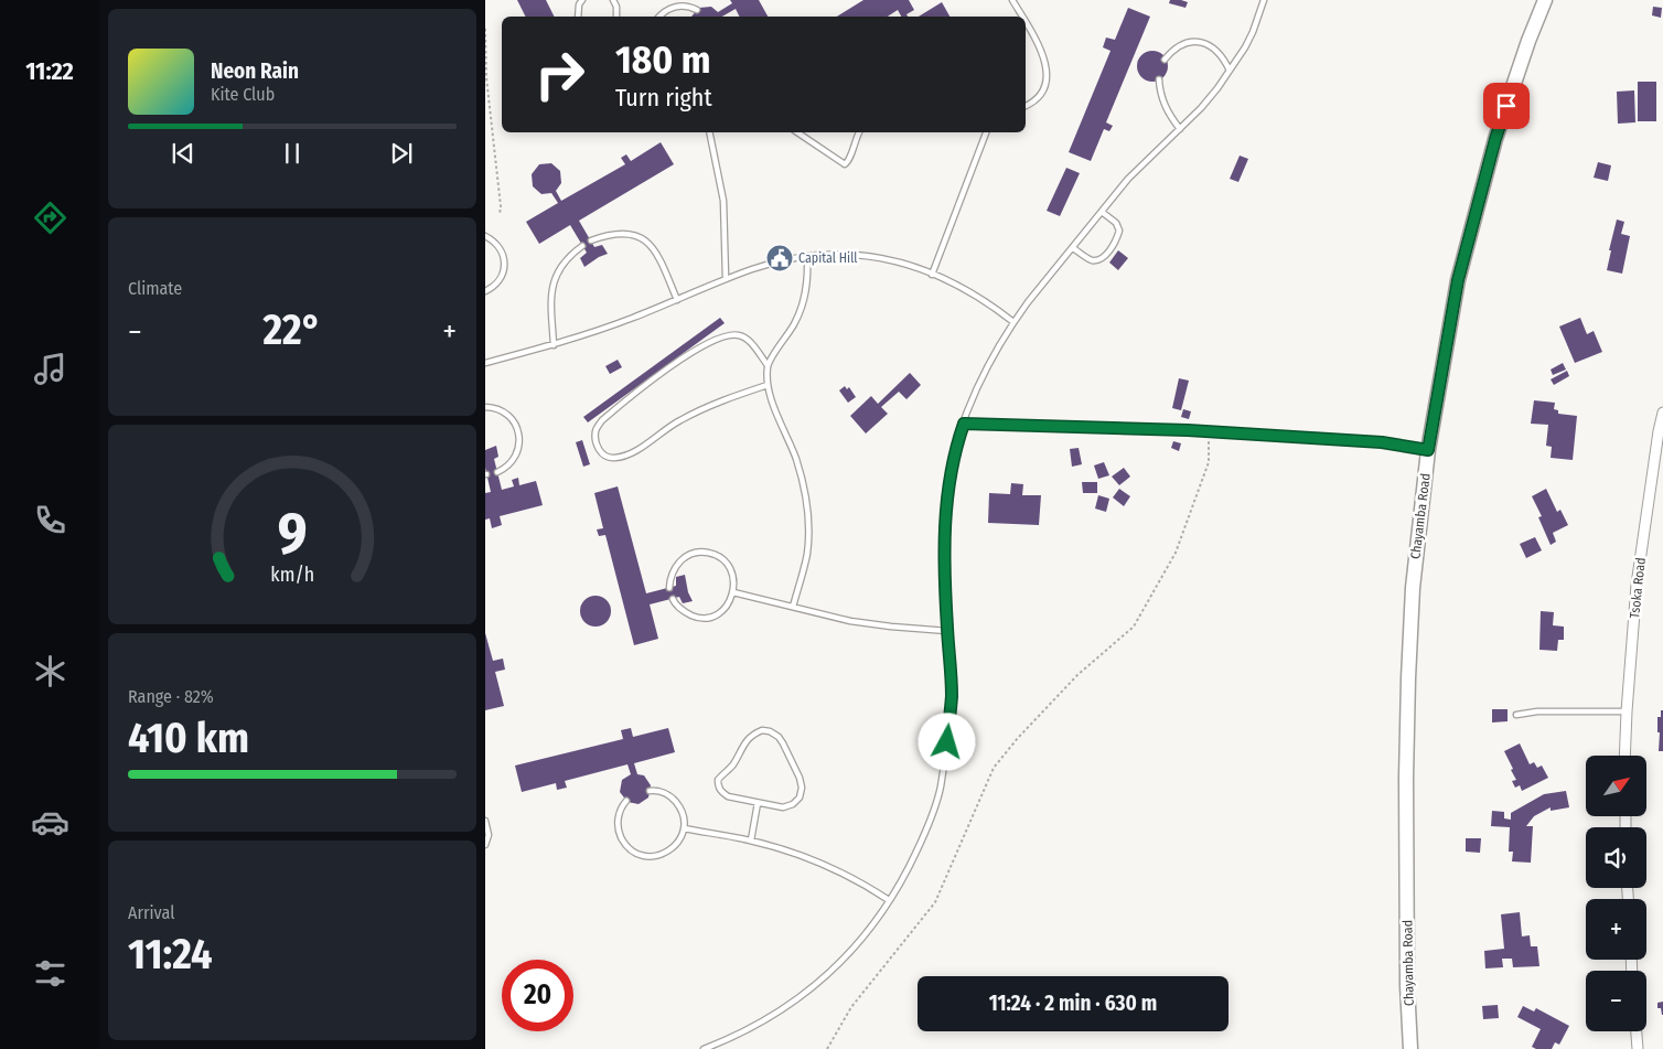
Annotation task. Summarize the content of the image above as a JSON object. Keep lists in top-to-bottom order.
{
  "streets": {
    "main road": ["Chayamba Road"],
    "street": ["Tsoka Road"]
  },
  "places": {
    "public building": ["Capital Hill"]
  },
  "north": "top right",
  "page": {
    "tabs": "11:22",
    "turn": ["180 m", "Turn right"],
    "song": ["Neon Rain", "Kite Club"],
    "tile": [
      "Climate",
      ["Range · 82%", "410 km"],
      ["Arrival", "11:24"]
    ],
    "heat": ["−", "22°", "+"],
    "map_buttons": ["+", "−"],
    "limit": "20",
    "trip": "11:24 · 2 min · 630 m",
    "gauge": ["9", "km/h"]
  }
}
